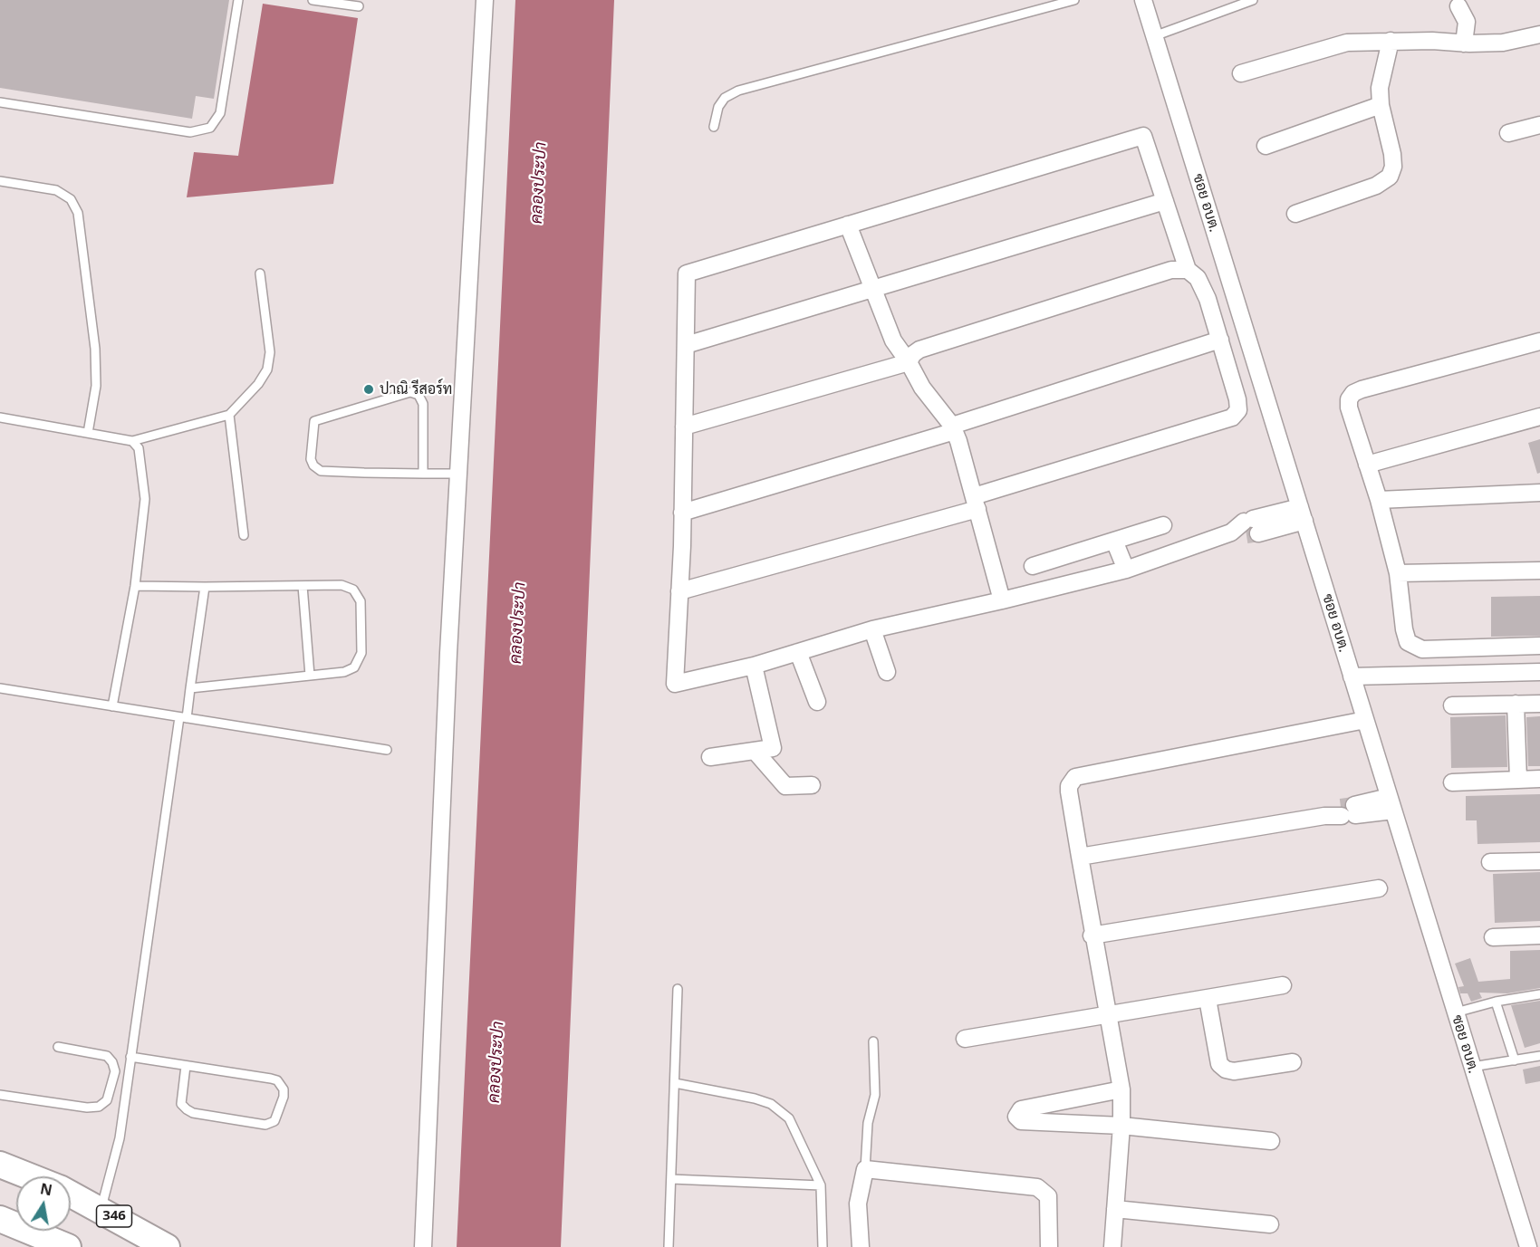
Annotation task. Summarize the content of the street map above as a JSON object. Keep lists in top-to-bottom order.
{
  "streets": {
    "main road": ["346"],
    "street": ["ซอย อบต."]
  },
  "water": ["คลองประปา"],
  "places": ["ปาณิ รีสอร์ท"],
  "north": "top"
}
